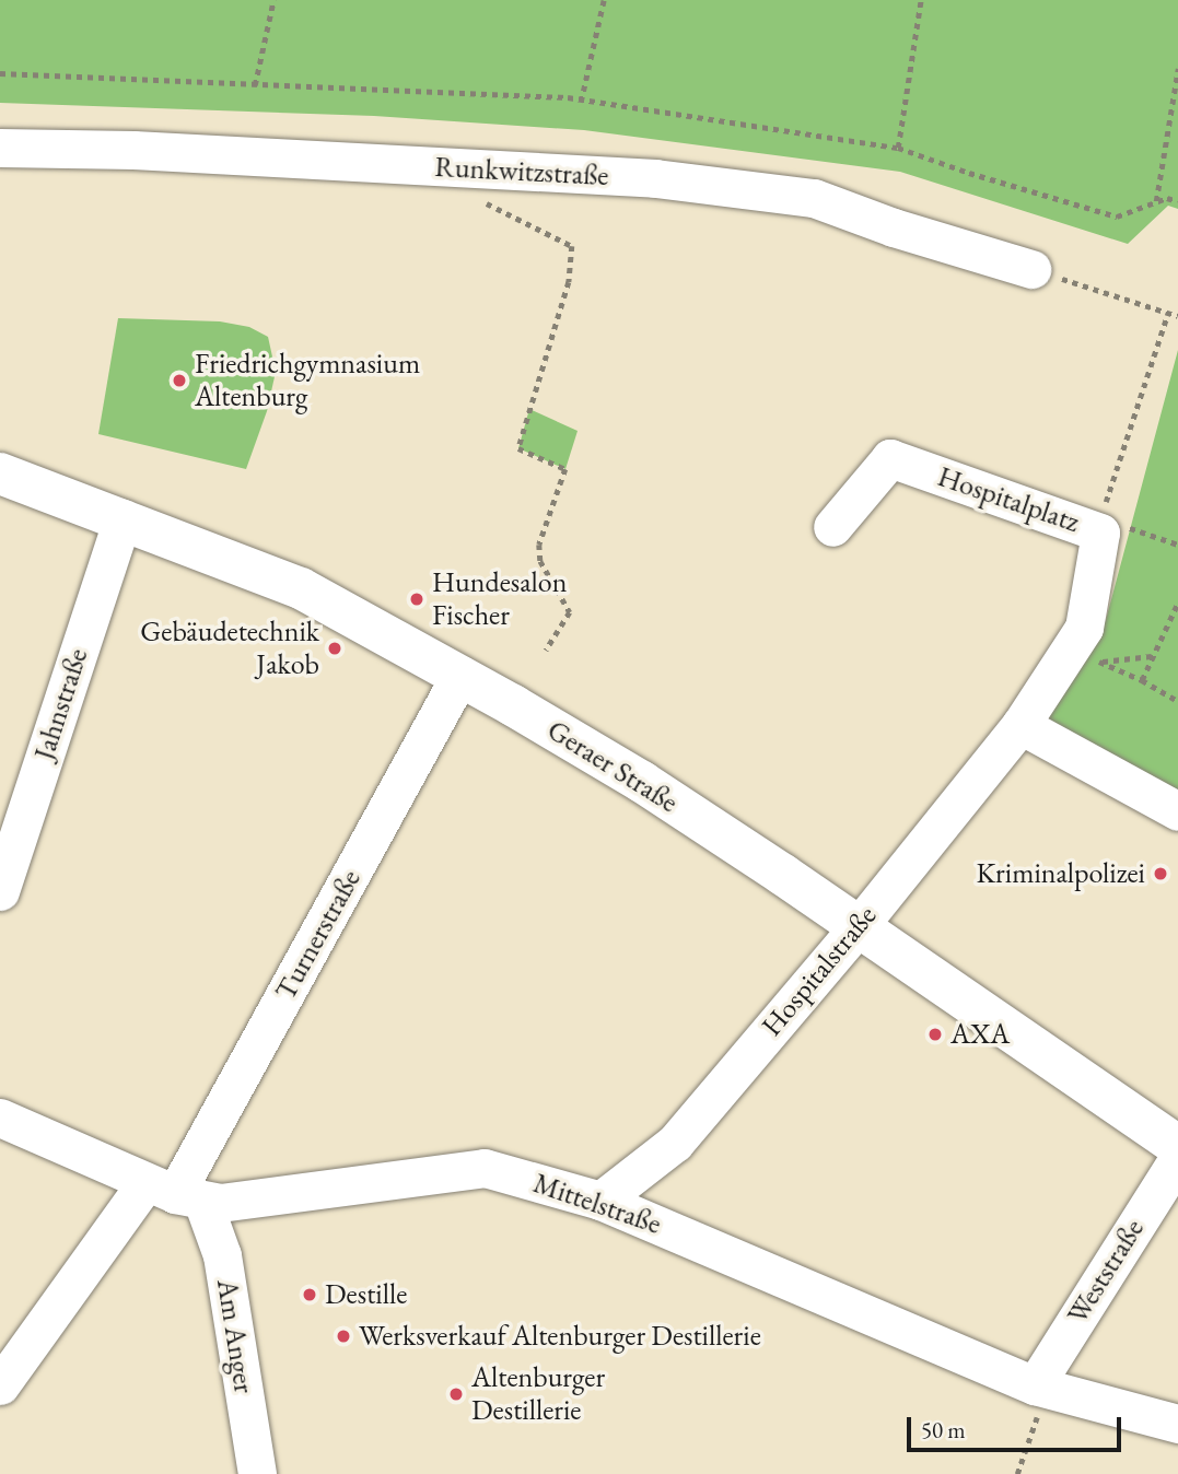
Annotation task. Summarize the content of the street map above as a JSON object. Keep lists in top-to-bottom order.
{
  "streets": {
    "main road": ["Geraer Straße"],
    "street": [
      "Runkwitzstraße",
      "Hospitalplatz",
      "Jahnstraße",
      "Turnerstraße",
      "Hospitalstraße",
      "Mittelstraße",
      "Weststraße",
      "Am Anger"
    ]
  },
  "crossings": [
    ["Hospitalplatz", "Hospitalstraße"],
    ["Jahnstraße", "Geraer Straße"],
    ["Geraer Straße", "Turnerstraße"],
    ["Geraer Straße", "Hospitalstraße"],
    ["Turnerstraße", "Mittelstraße"],
    ["Turnerstraße", "Am Anger"],
    ["Hospitalstraße", "Mittelstraße"],
    ["Mittelstraße", "Weststraße"],
    ["Mittelstraße", "Am Anger"]
  ],
  "places": [
    "Friedrichgymnasium Altenburg",
    "Hundesalon Fischer",
    "Gebäudetechnik Jakob",
    "Kriminalpolizei",
    "AXA",
    "Destille",
    "Werksverkauf Altenburger Destillerie",
    "Altenburger Destillerie"
  ],
  "scale_bar": "50 m"
}
